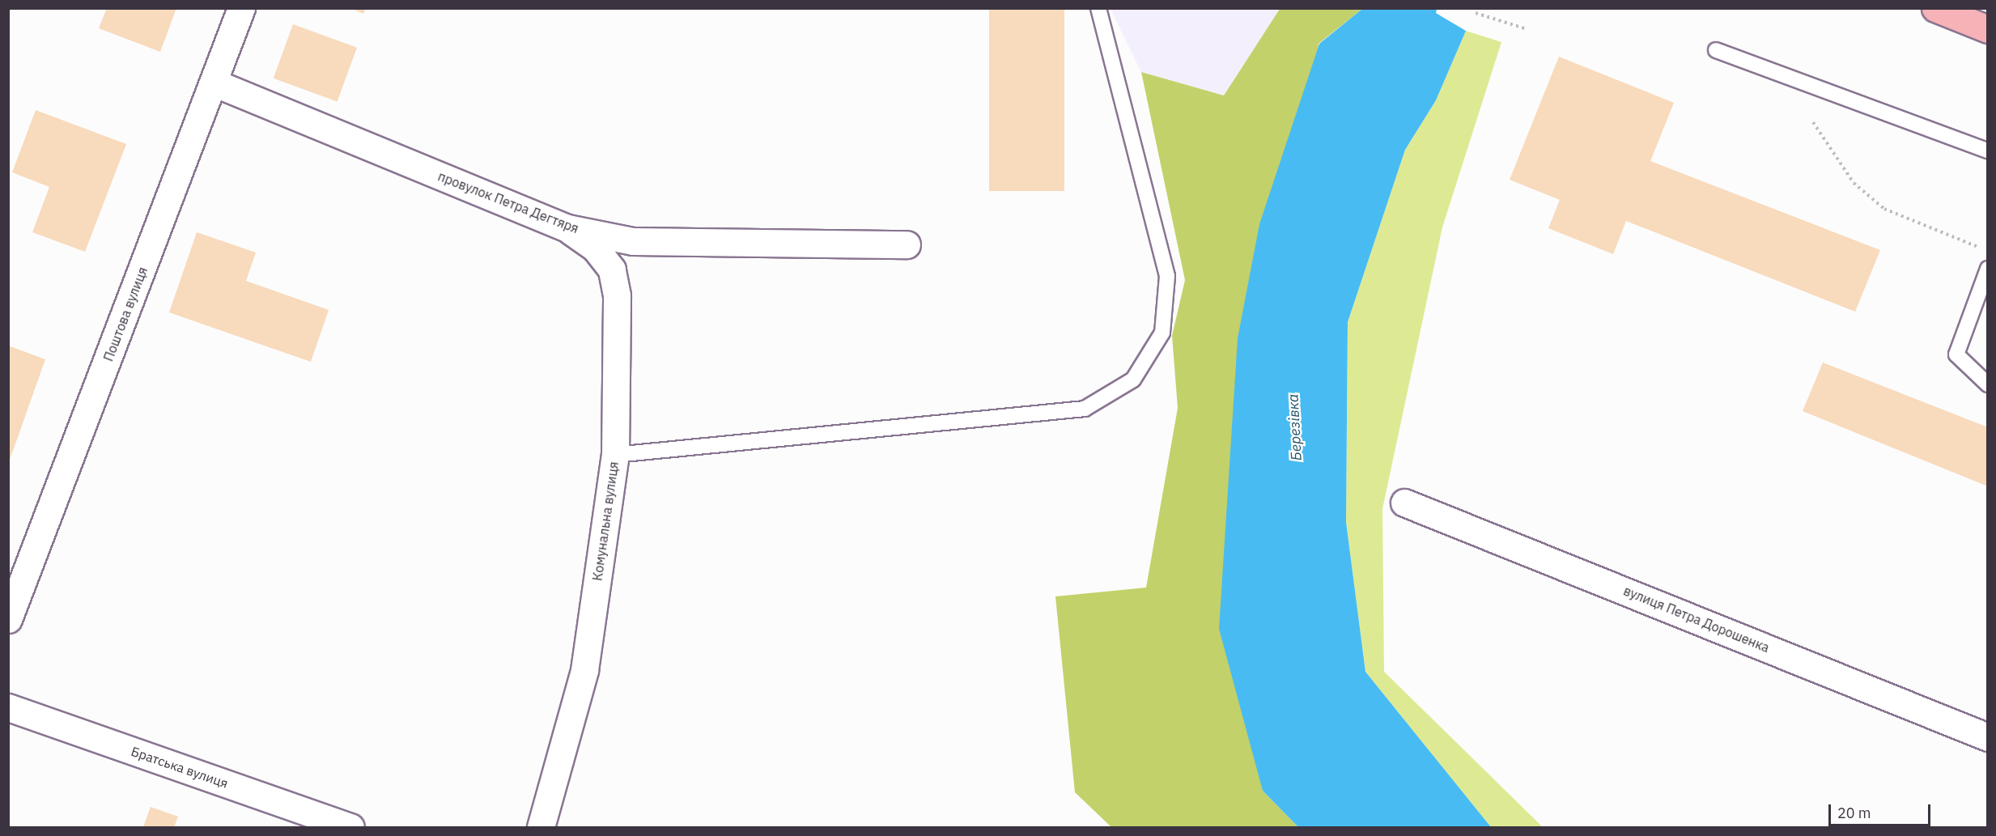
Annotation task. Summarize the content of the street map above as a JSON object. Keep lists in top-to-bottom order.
{
  "streets": {
    "street": [
      "провулок Петра Дегтяря",
      "Поштова вулиця",
      "Комунальна вулиця",
      "вулиця Петра Дорошенка",
      "Братська вулиця"
    ]
  },
  "crossings": [
    ["провулок Петра Дегтяря", "Поштова вулиця"],
    ["провулок Петра Дегтяря", "Комунальна вулиця"]
  ],
  "water": ["Березівка"],
  "scale_bar": "20 m"
}
